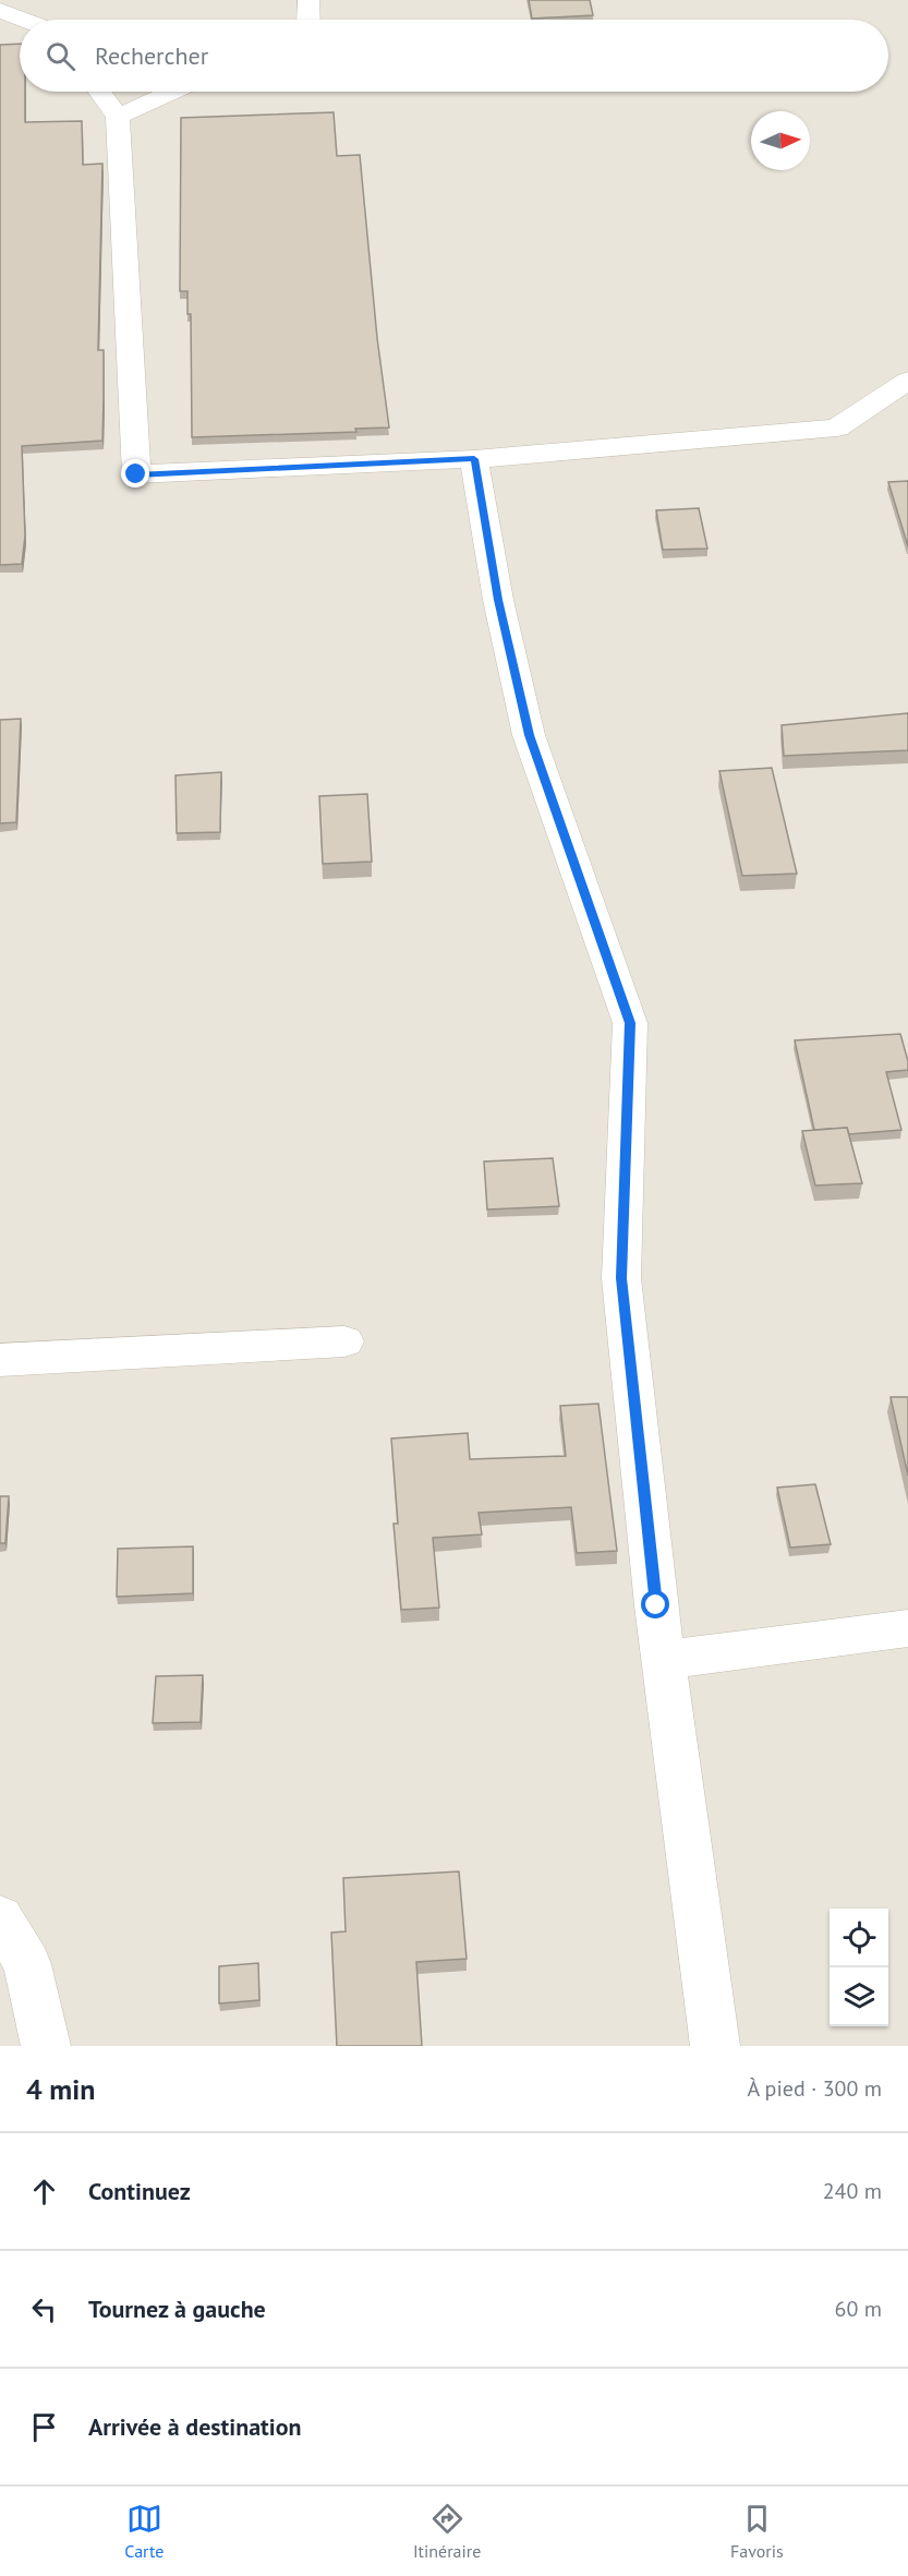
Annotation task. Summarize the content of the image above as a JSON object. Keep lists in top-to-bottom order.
{
  "north": "right",
  "page": {
    "search": "Rechercher",
    "heading": ["4 min", "À pied · 300 m"],
    "list": [
      ["Continuez", "240 m"],
      ["Tournez à gauche", "60 m"],
      "Arrivée à destination"
    ],
    "nav": ["Carte", "Itinéraire", "Favoris"]
  }
}
